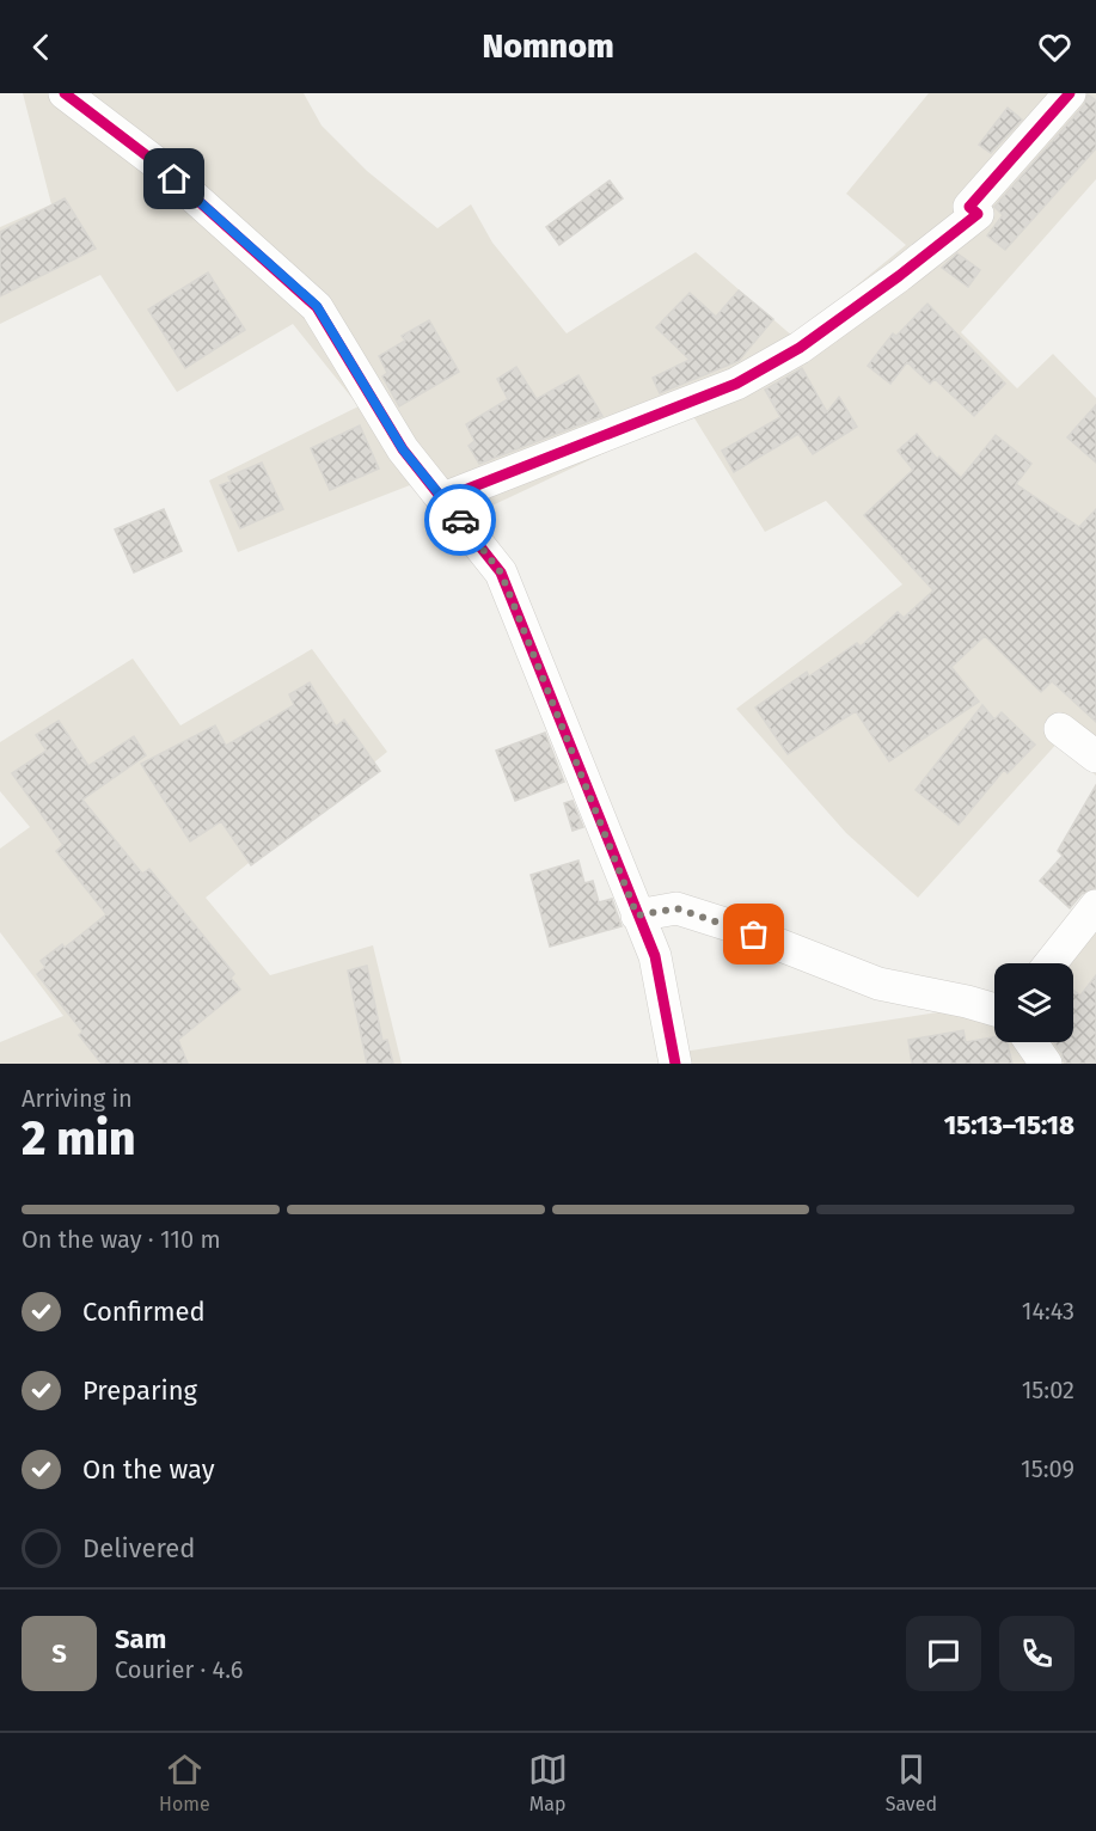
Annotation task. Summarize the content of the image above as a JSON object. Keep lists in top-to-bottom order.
{
  "page": {
    "header": "Nomnom",
    "heading": ["2 min", "Arriving in", "15:13–15:18"],
    "panel": ["Sam", "Courier · 4.6"],
    "bar": "On the way · 110 m",
    "list": [
      ["Confirmed", "14:43"],
      ["Preparing", "15:02"],
      ["On the way", "15:09"],
      "Delivered"
    ],
    "round": "S",
    "tabs": ["Home", "Map", "Saved"]
  }
}
